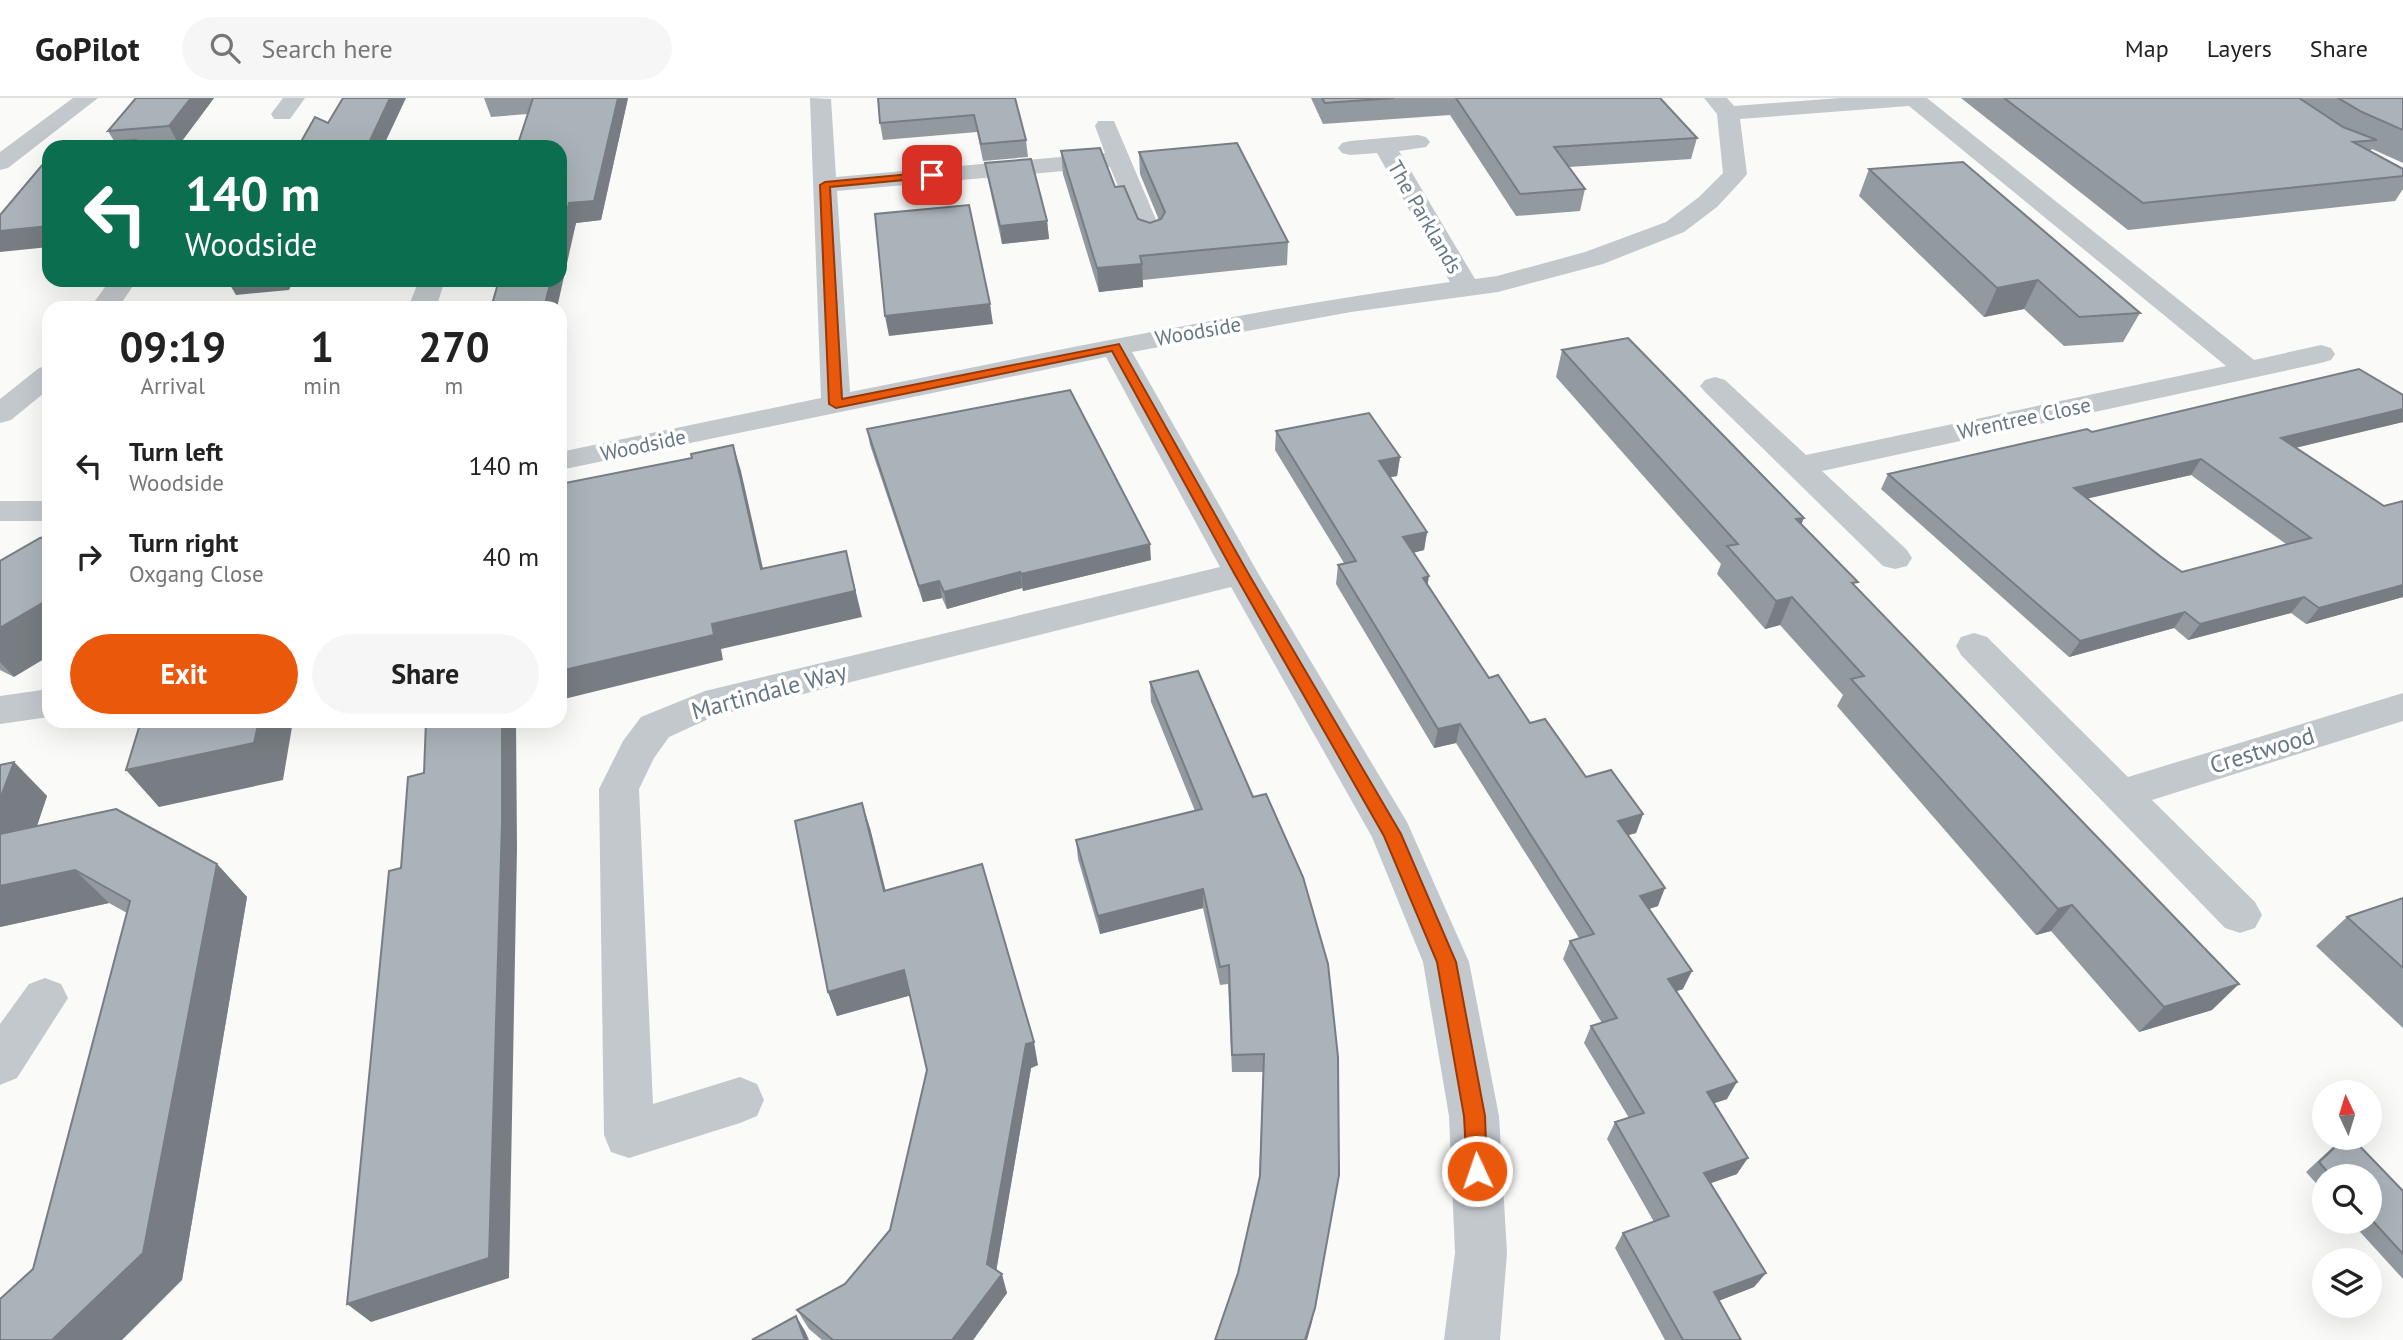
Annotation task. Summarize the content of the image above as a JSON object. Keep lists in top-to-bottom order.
{
  "streets": {
    "street": [
      "The Parklands",
      "Woodside",
      "Wrentree Close",
      "Martindale Way",
      "Crestwood"
    ]
  },
  "crossings": [
    ["The Parklands", "Woodside"]
  ],
  "north": "top",
  "page": {
    "header": "GoPilot",
    "search": "Search here",
    "nav": ["Map", "Layers", "Share"],
    "turn": ["140 m", "Woodside"],
    "eta": [
      "09:19",
      "Arrival",
      "1",
      "min",
      "270",
      "m"
    ],
    "list": [
      {
        "name": "Turn left",
        "note": "Woodside",
        "value": "140 m"
      },
      {
        "name": "Turn right",
        "note": "Oxgang Close",
        "value": "40 m"
      }
    ],
    "buttons": ["Exit", "Share"]
  }
}
